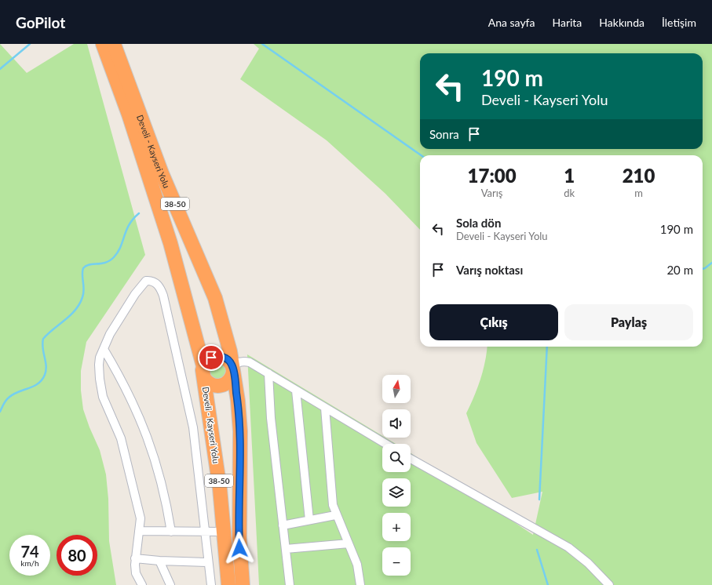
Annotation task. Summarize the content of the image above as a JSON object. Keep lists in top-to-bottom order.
{
  "streets": {
    "highway": ["Develi - Kayseri Yolu", "38-50"]
  },
  "north": "top",
  "page": {
    "header": "GoPilot",
    "nav": [
      "Ana sayfa",
      "Harita",
      "Hakkında",
      "İletişim"
    ],
    "turn": ["190 m", "Develi - Kayseri Yolu"],
    "then": "Sonra",
    "eta": [
      "17:00",
      "Varış",
      "1",
      "dk",
      "210",
      "m"
    ],
    "list": [
      {
        "name": "Sola dön",
        "note": "Develi - Kayseri Yolu",
        "value": "190 m"
      },
      {
        "name": "Varış noktası",
        "value": "20 m"
      }
    ],
    "buttons": ["Çıkış", "Paylaş"],
    "map_buttons": ["+", "−"],
    "speed": "74 km/h",
    "limit": "80"
  }
}
